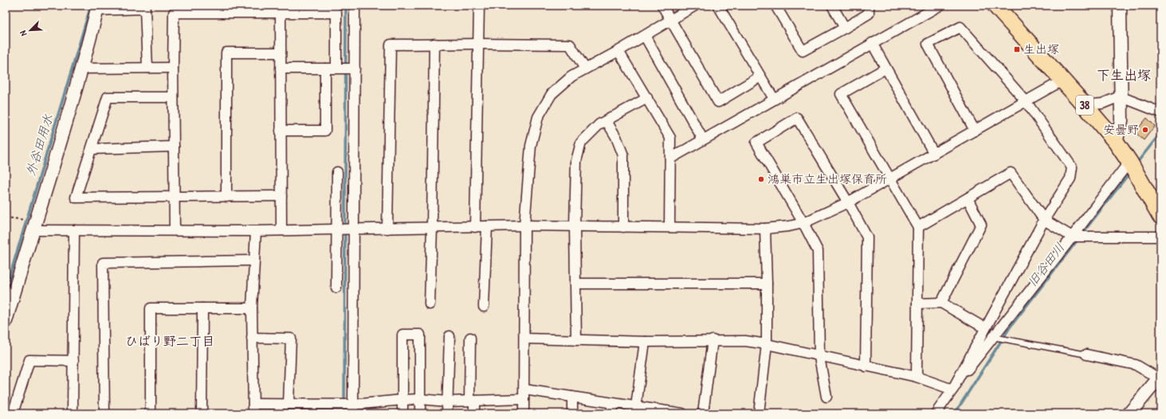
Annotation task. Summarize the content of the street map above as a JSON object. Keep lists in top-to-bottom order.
{
  "streets": {
    "main road": ["38"]
  },
  "districts": ["下生出塚", "ひばり野二丁目"],
  "water": ["外谷田用水", "旧谷田川"],
  "places": {
    "transit": ["生出塚"],
    "other": ["安曇野", "鴻巣市立生出塚保育所"]
  },
  "north": "bottom left"
}
